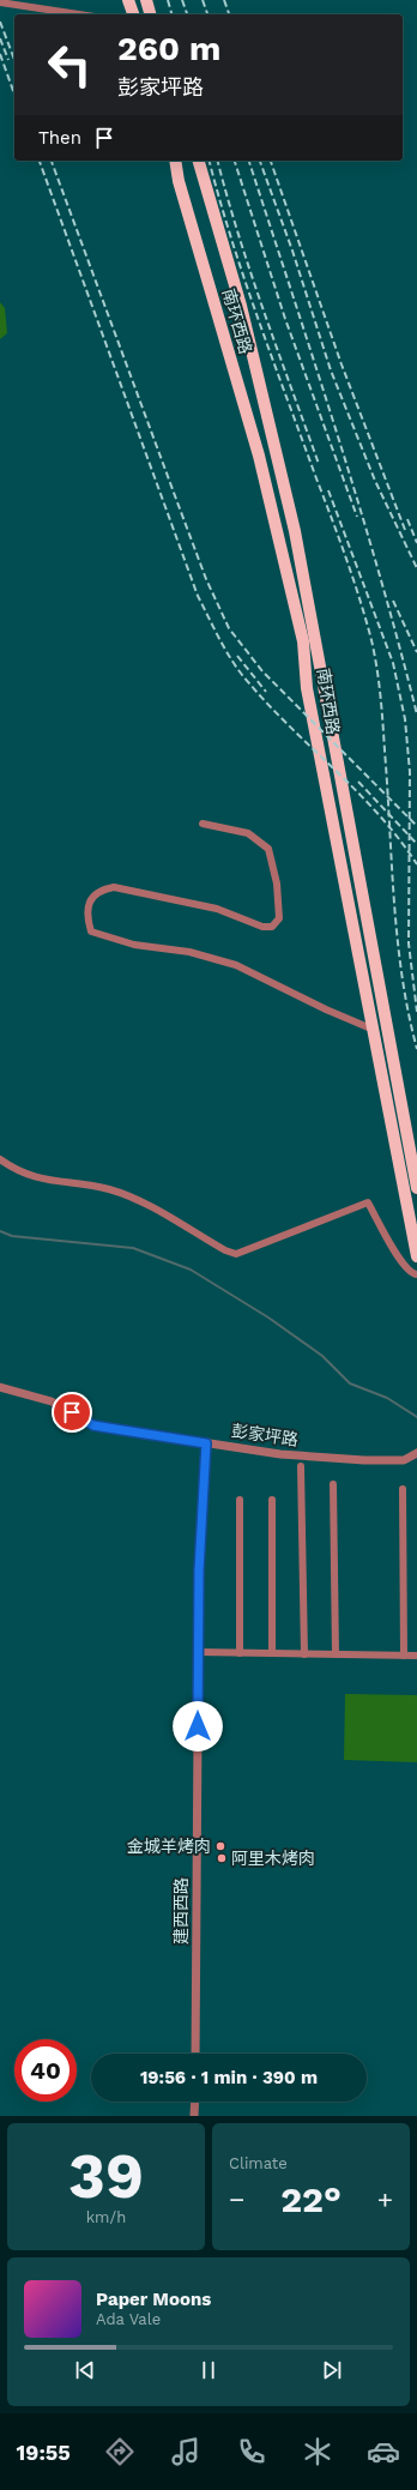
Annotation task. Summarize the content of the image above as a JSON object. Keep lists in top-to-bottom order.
{
  "streets": {
    "highway": ["南环西路"],
    "street": ["彭家坪路", "建西西路"]
  },
  "crossings": [
    ["彭家坪路", "建西西路"]
  ],
  "places": ["金城羊烤肉", "阿里木烤肉"],
  "page": {
    "turn": ["260 m", "彭家坪路"],
    "then": "Then",
    "limit": "40",
    "trip": "19:56 · 1 min · 390 m",
    "tile": [
      ["39", "km/h"],
      "Climate"
    ],
    "heat": ["−", "22°", "+"],
    "song": ["Paper Moons", "Ada Vale"],
    "tabs": "19:55"
  }
}
